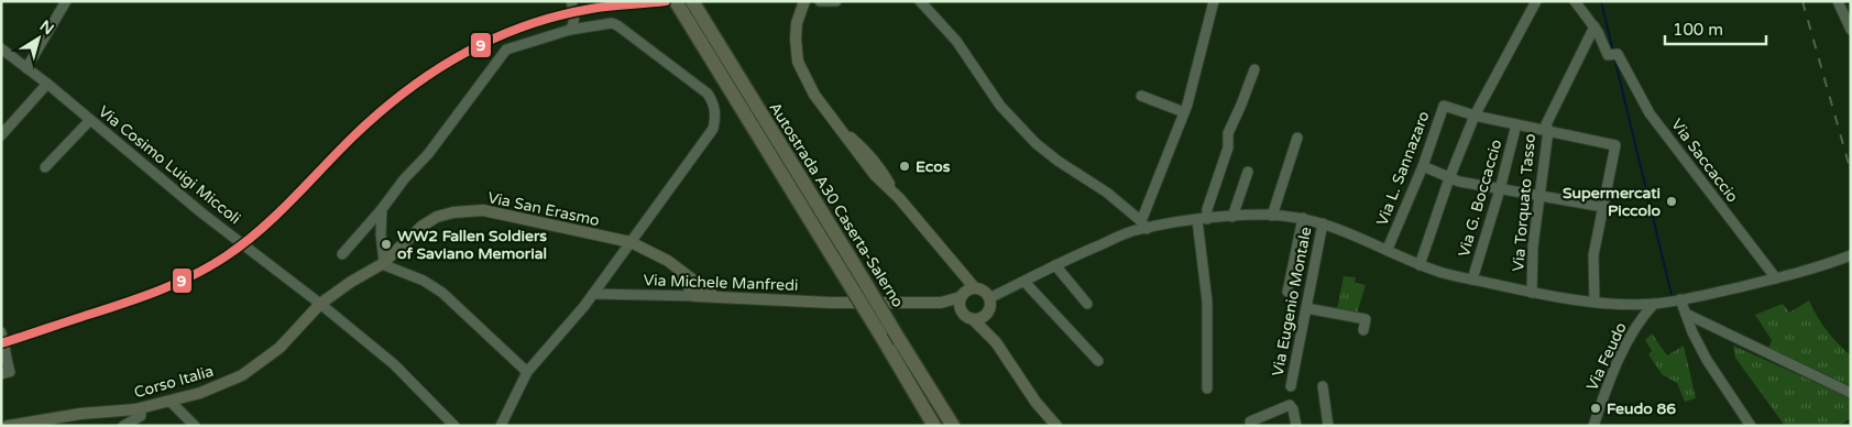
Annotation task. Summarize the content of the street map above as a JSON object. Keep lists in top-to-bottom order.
{
  "streets": {
    "highway": ["Autostrada A30 Caserta-Salerno"],
    "main road": ["Via San Erasmo", "Via Michele Manfredi", "Corso Italia"],
    "street": [
      "Via Saccaccio",
      "Via Cosimo Luigi Miccoli",
      "Via L. Sannazaro",
      "Via G. Boccaccio",
      "Via Torquato Tasso",
      "Via Eugenio Montale",
      "Via Feudo"
    ]
  },
  "crossings": [
    ["Via Saccaccio", "Via Torquato Tasso"],
    ["Via Cosimo Luigi Miccoli", "Via San Erasmo"],
    ["Via Cosimo Luigi Miccoli", "Corso Italia"],
    ["Via L. Sannazaro", "Via G. Boccaccio"],
    ["Via L. Sannazaro", "Via Torquato Tasso"],
    ["Via San Erasmo", "Via Michele Manfredi"],
    ["Via San Erasmo", "Corso Italia"]
  ],
  "places": [
    "Ecos",
    "Supermercati Piccolo",
    "WW2 Fallen Soldiers of Saviano Memorial",
    "Feudo 86"
  ],
  "lines": ["transit line 9"],
  "scale_bar": "100 m",
  "north": "top right"
}
